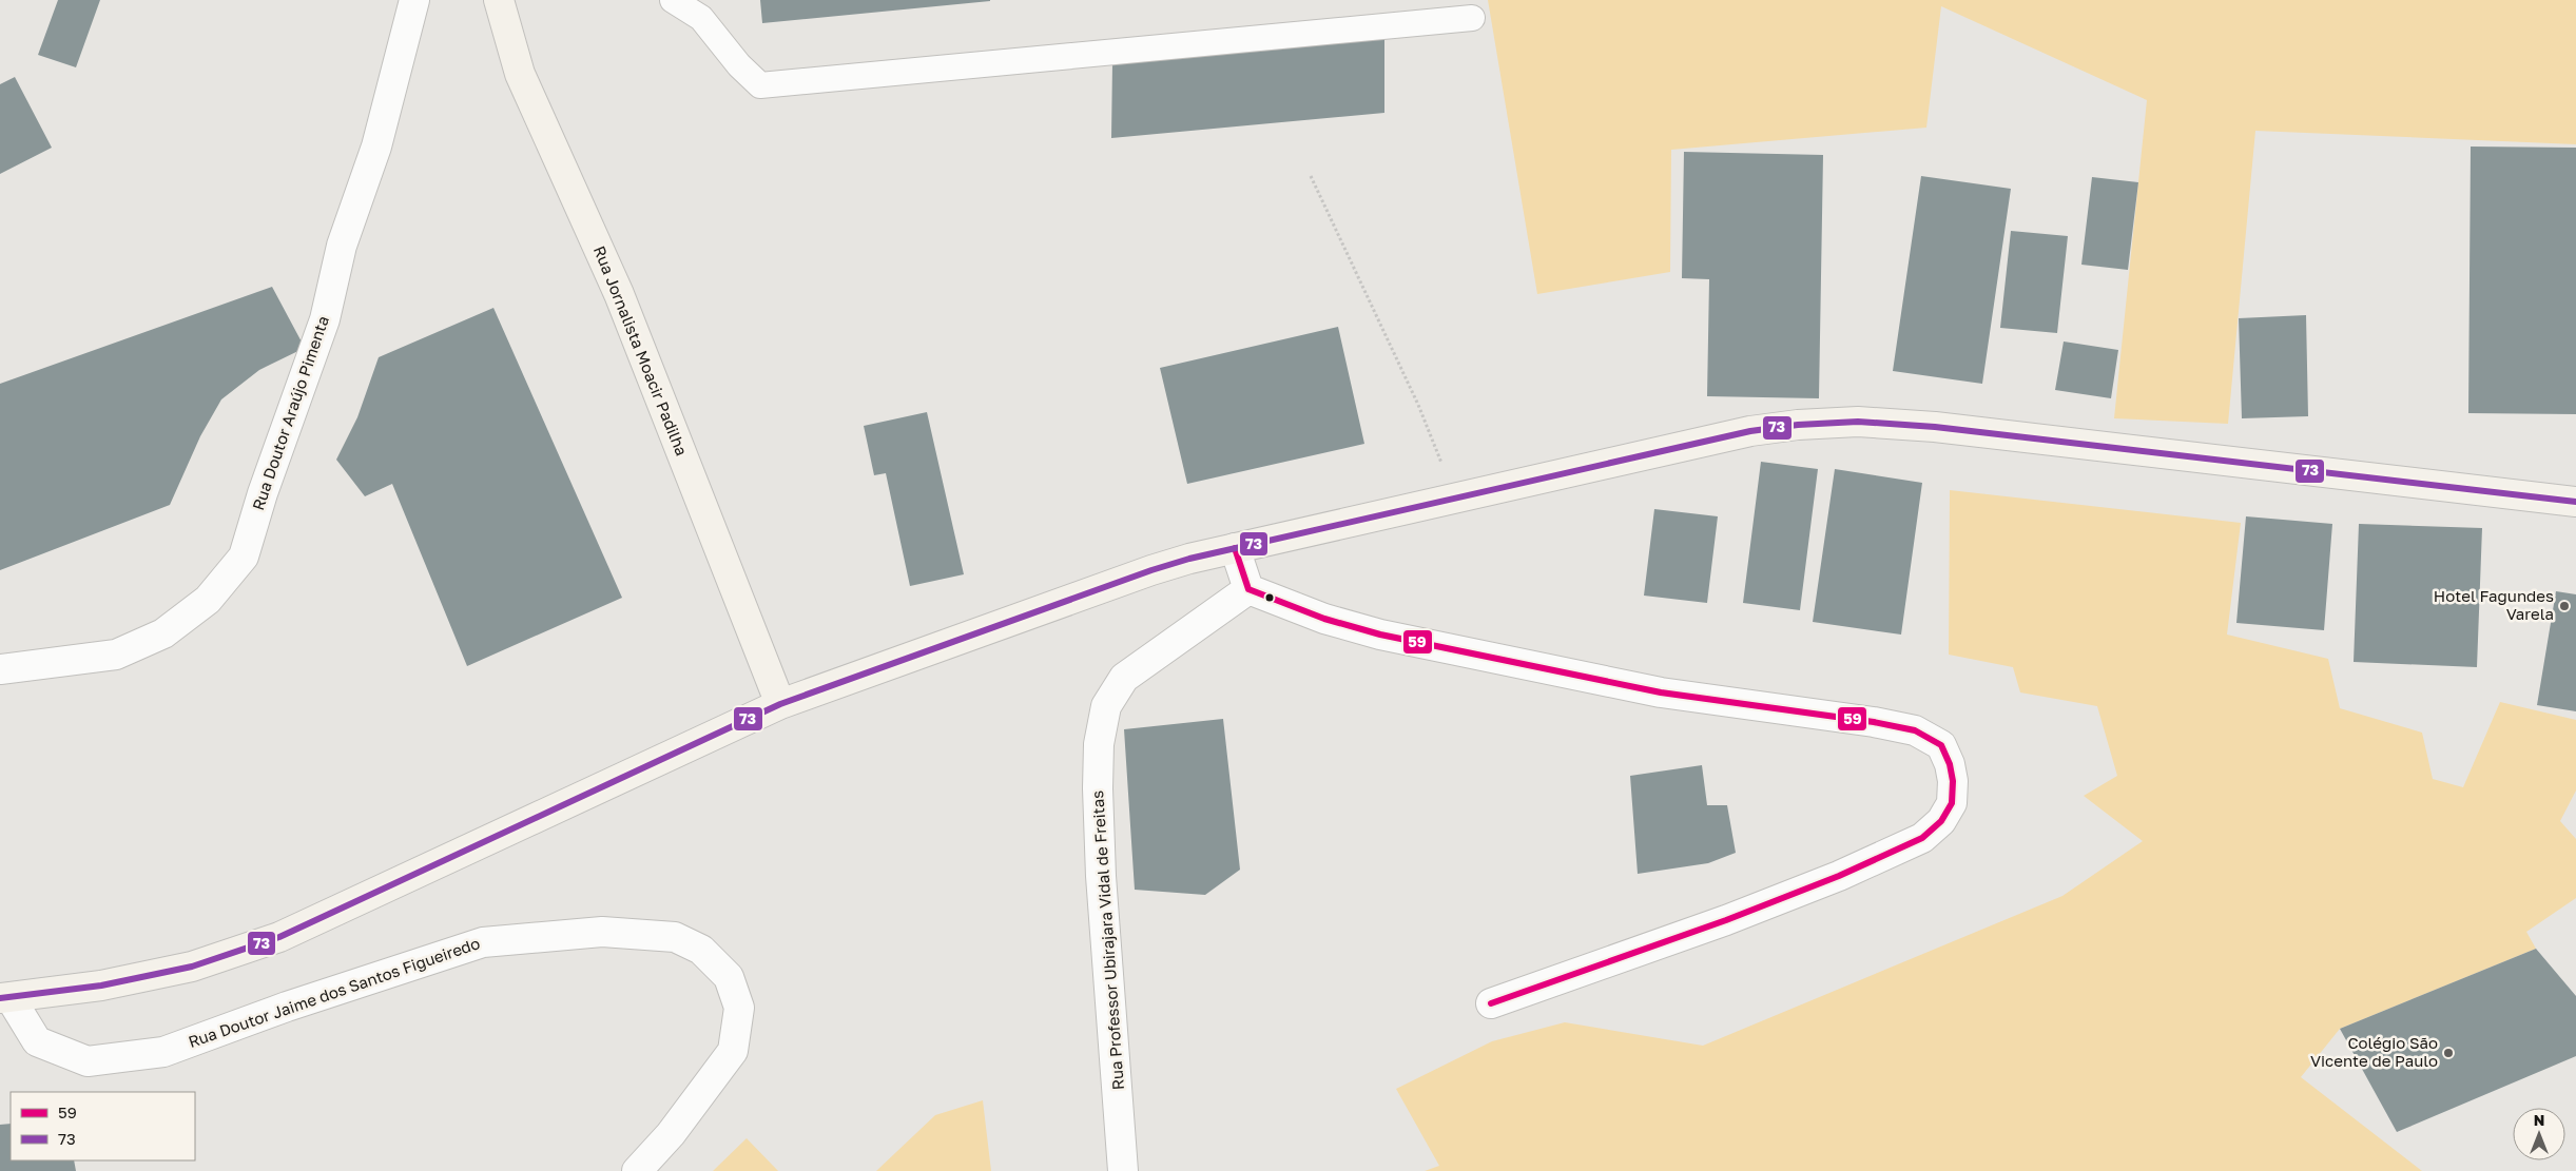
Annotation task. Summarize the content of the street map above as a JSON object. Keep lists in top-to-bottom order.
{
  "streets": {
    "main road": ["Rua Jornalista Moacir Padilha"],
    "street": ["Rua Doutor Araújo Pimenta", "Rua Professor Ubirajara Vidal de Freitas", "Rua Doutor Jaime dos Santos Figueiredo"]
  },
  "places": ["Hotel Fagundes Varela", "Colégio São Vicente de Paulo"],
  "lines": ["transit line 73", "transit line 59"],
  "legend": ["59", "73"],
  "north": "top"
}
